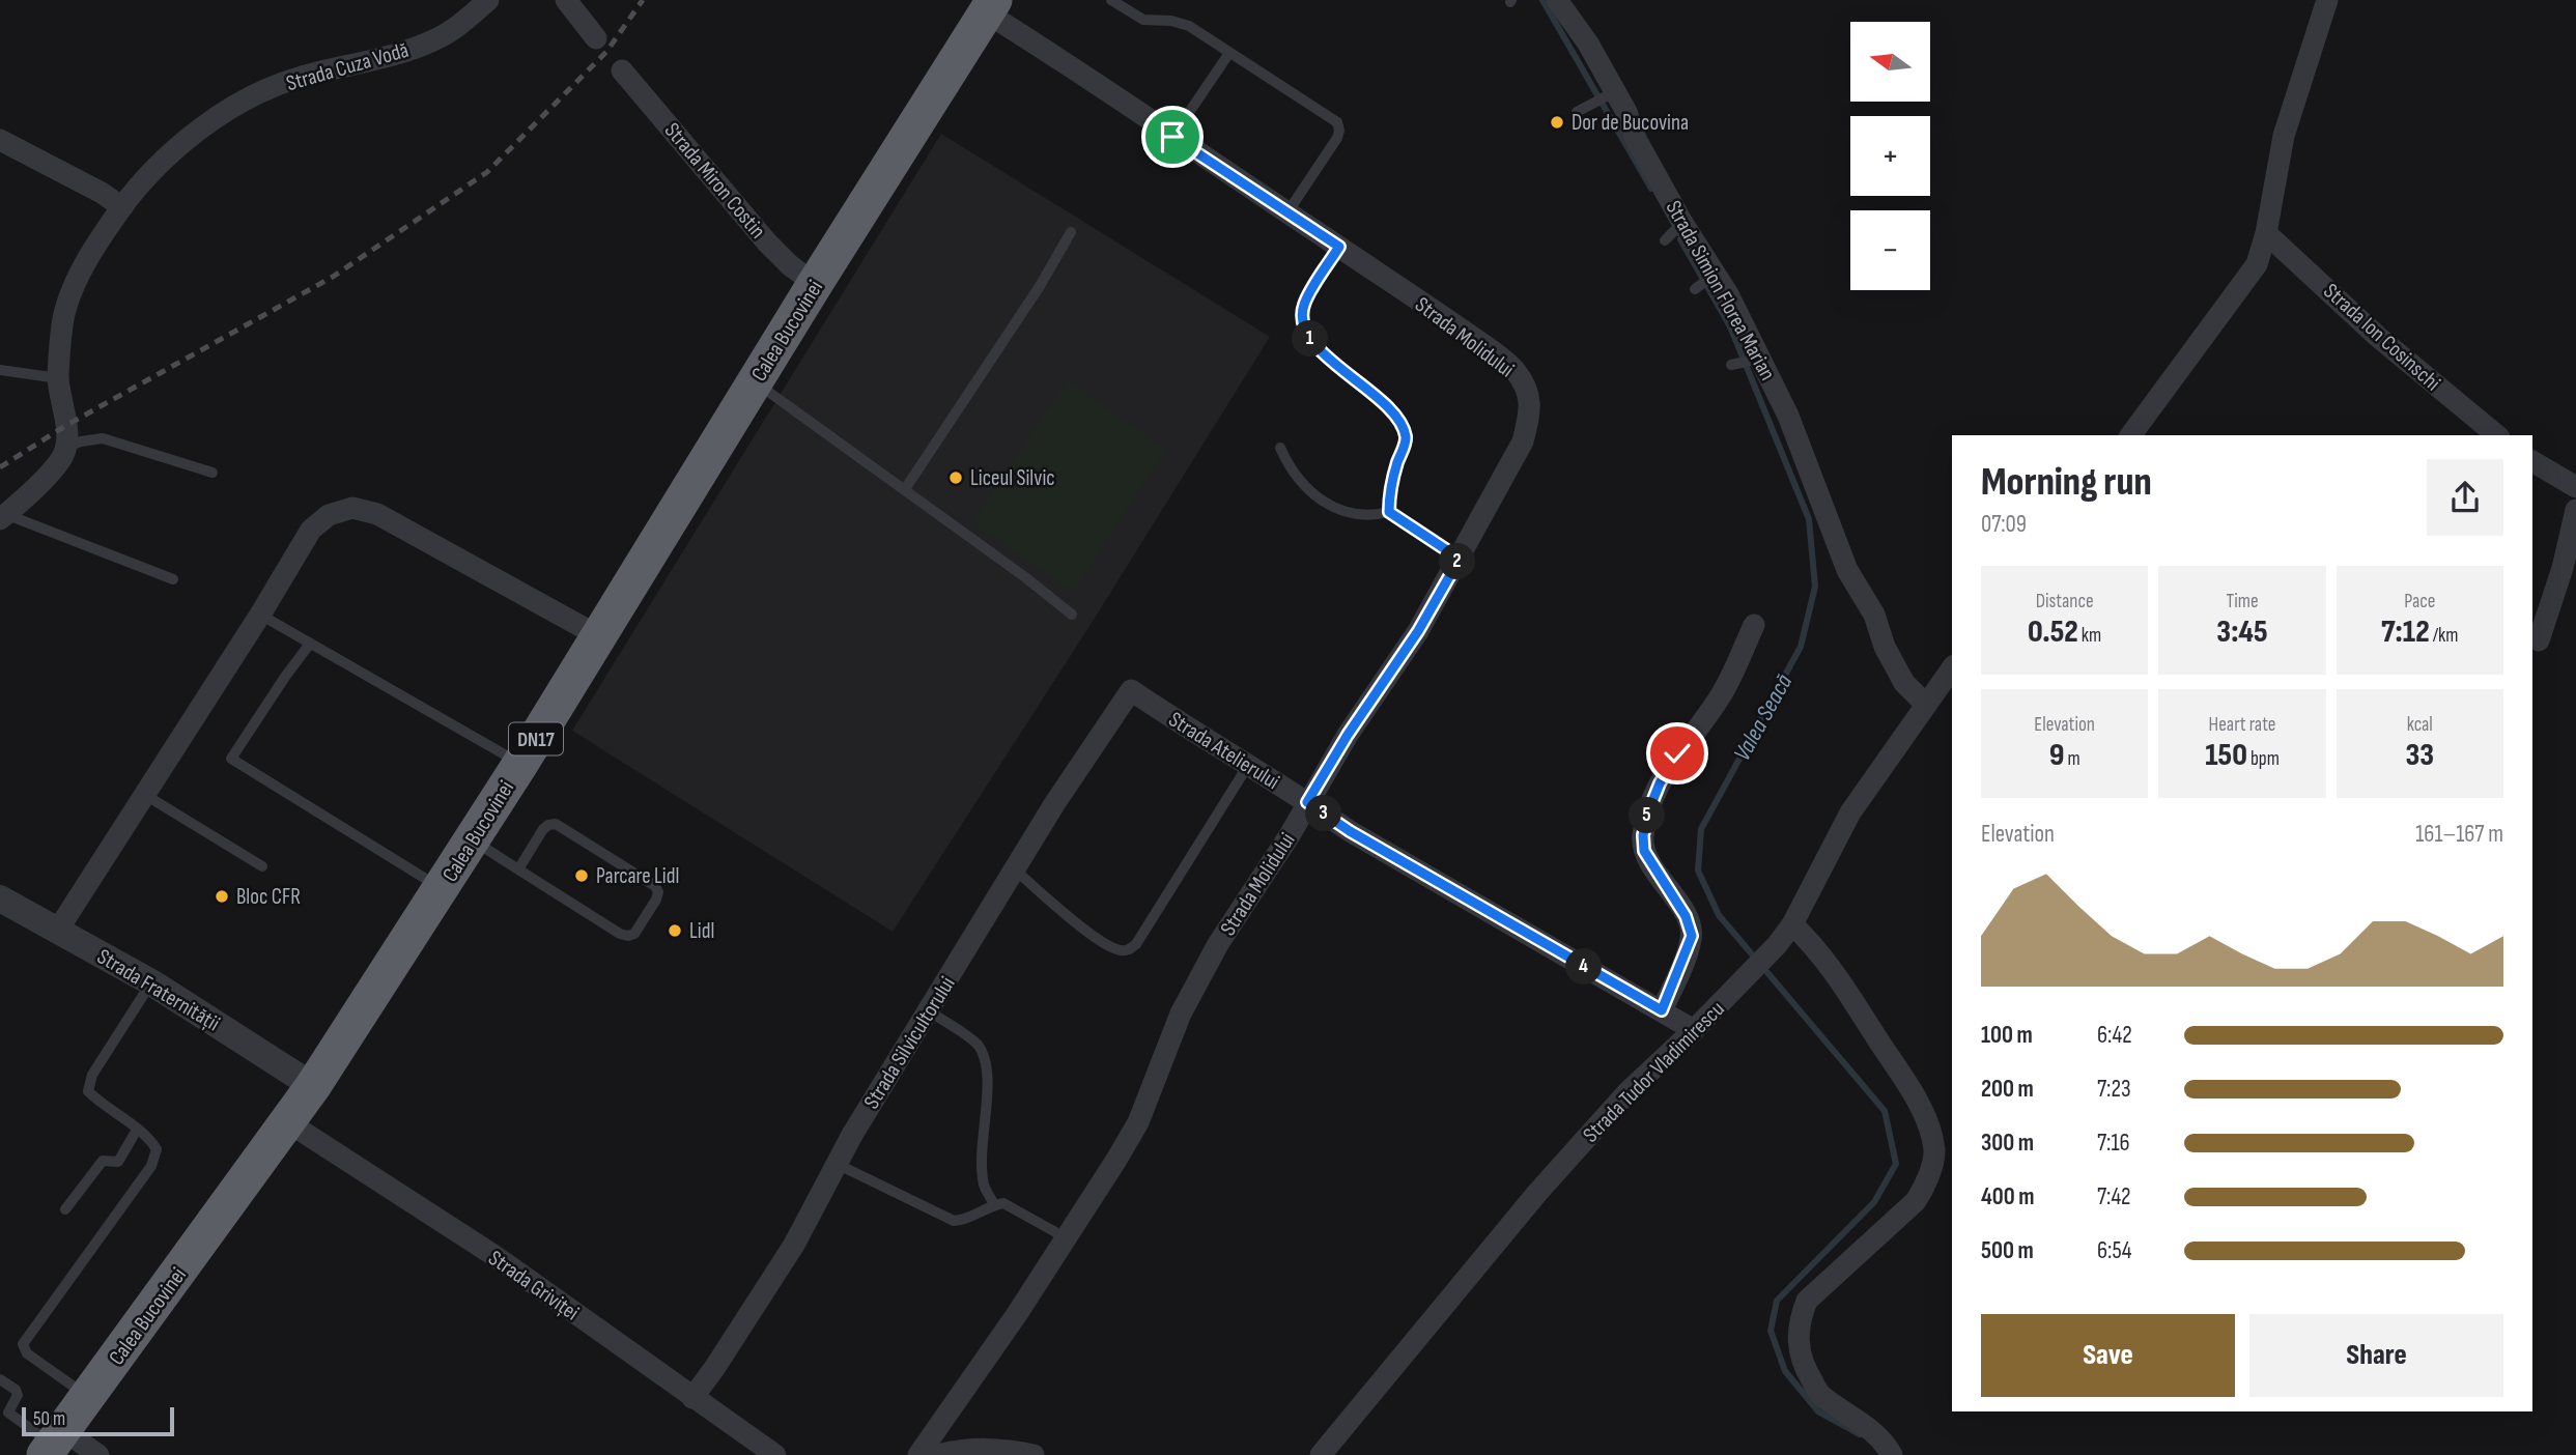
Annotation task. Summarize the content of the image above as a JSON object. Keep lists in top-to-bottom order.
{
  "streets": {
    "highway": ["Calea Bucovinei", "DN17"],
    "street": [
      "Strada Cuza Vodă",
      "Strada Miron Costin",
      "Strada Simion Florea Marian",
      "Strada Molidului",
      "Strada Ion Cosinschi",
      "Strada Atelierului",
      "Strada Fraternității",
      "Strada Silvicultorului",
      "Strada Tudor Vladimirescu",
      "Strada Griviței"
    ]
  },
  "crossings": [
    ["Strada Miron Costin", "Calea Bucovinei"],
    ["Strada Simion Florea Marian", "Strada Tudor Vladimirescu"],
    ["Calea Bucovinei", "Strada Molidului"],
    ["Calea Bucovinei", "Strada Fraternității"],
    ["Calea Bucovinei", "Strada Griviței"],
    ["Strada Molidului", "Strada Atelierului"],
    ["Strada Atelierului", "Strada Silvicultorului"],
    ["Strada Atelierului", "Strada Tudor Vladimirescu"],
    ["Strada Silvicultorului", "Strada Griviței"]
  ],
  "water": ["Valea Seacă"],
  "places": [
    "Dor de Bucovina",
    "Liceul Silvic",
    "Parcare Lidl",
    "Bloc CFR",
    "Lidl"
  ],
  "scale_bar": "50 m",
  "north": "left",
  "page": {
    "map_buttons": ["+", "−"],
    "pins": [
      "1",
      "2",
      "3",
      "5",
      "4"
    ],
    "heading": ["Morning run", "07:09"],
    "stats": [
      ["Distance", "0.52 km"],
      ["Time", "3:45"],
      ["Pace", "7:12 /km"],
      ["Elevation", "9 m"],
      ["Heart rate", "150 bpm"],
      ["kcal", "33"]
    ],
    "chart": ["Elevation", "161–167 m"],
    "list": [
      {
        "name": "100 m",
        "note": "6:42"
      },
      {
        "name": "200 m",
        "note": "7:23"
      },
      {
        "name": "300 m",
        "note": "7:16"
      },
      {
        "name": "400 m",
        "note": "7:42"
      },
      {
        "name": "500 m",
        "note": "6:54"
      }
    ],
    "buttons": ["Save", "Share"],
    "scale": "50 m"
  }
}
